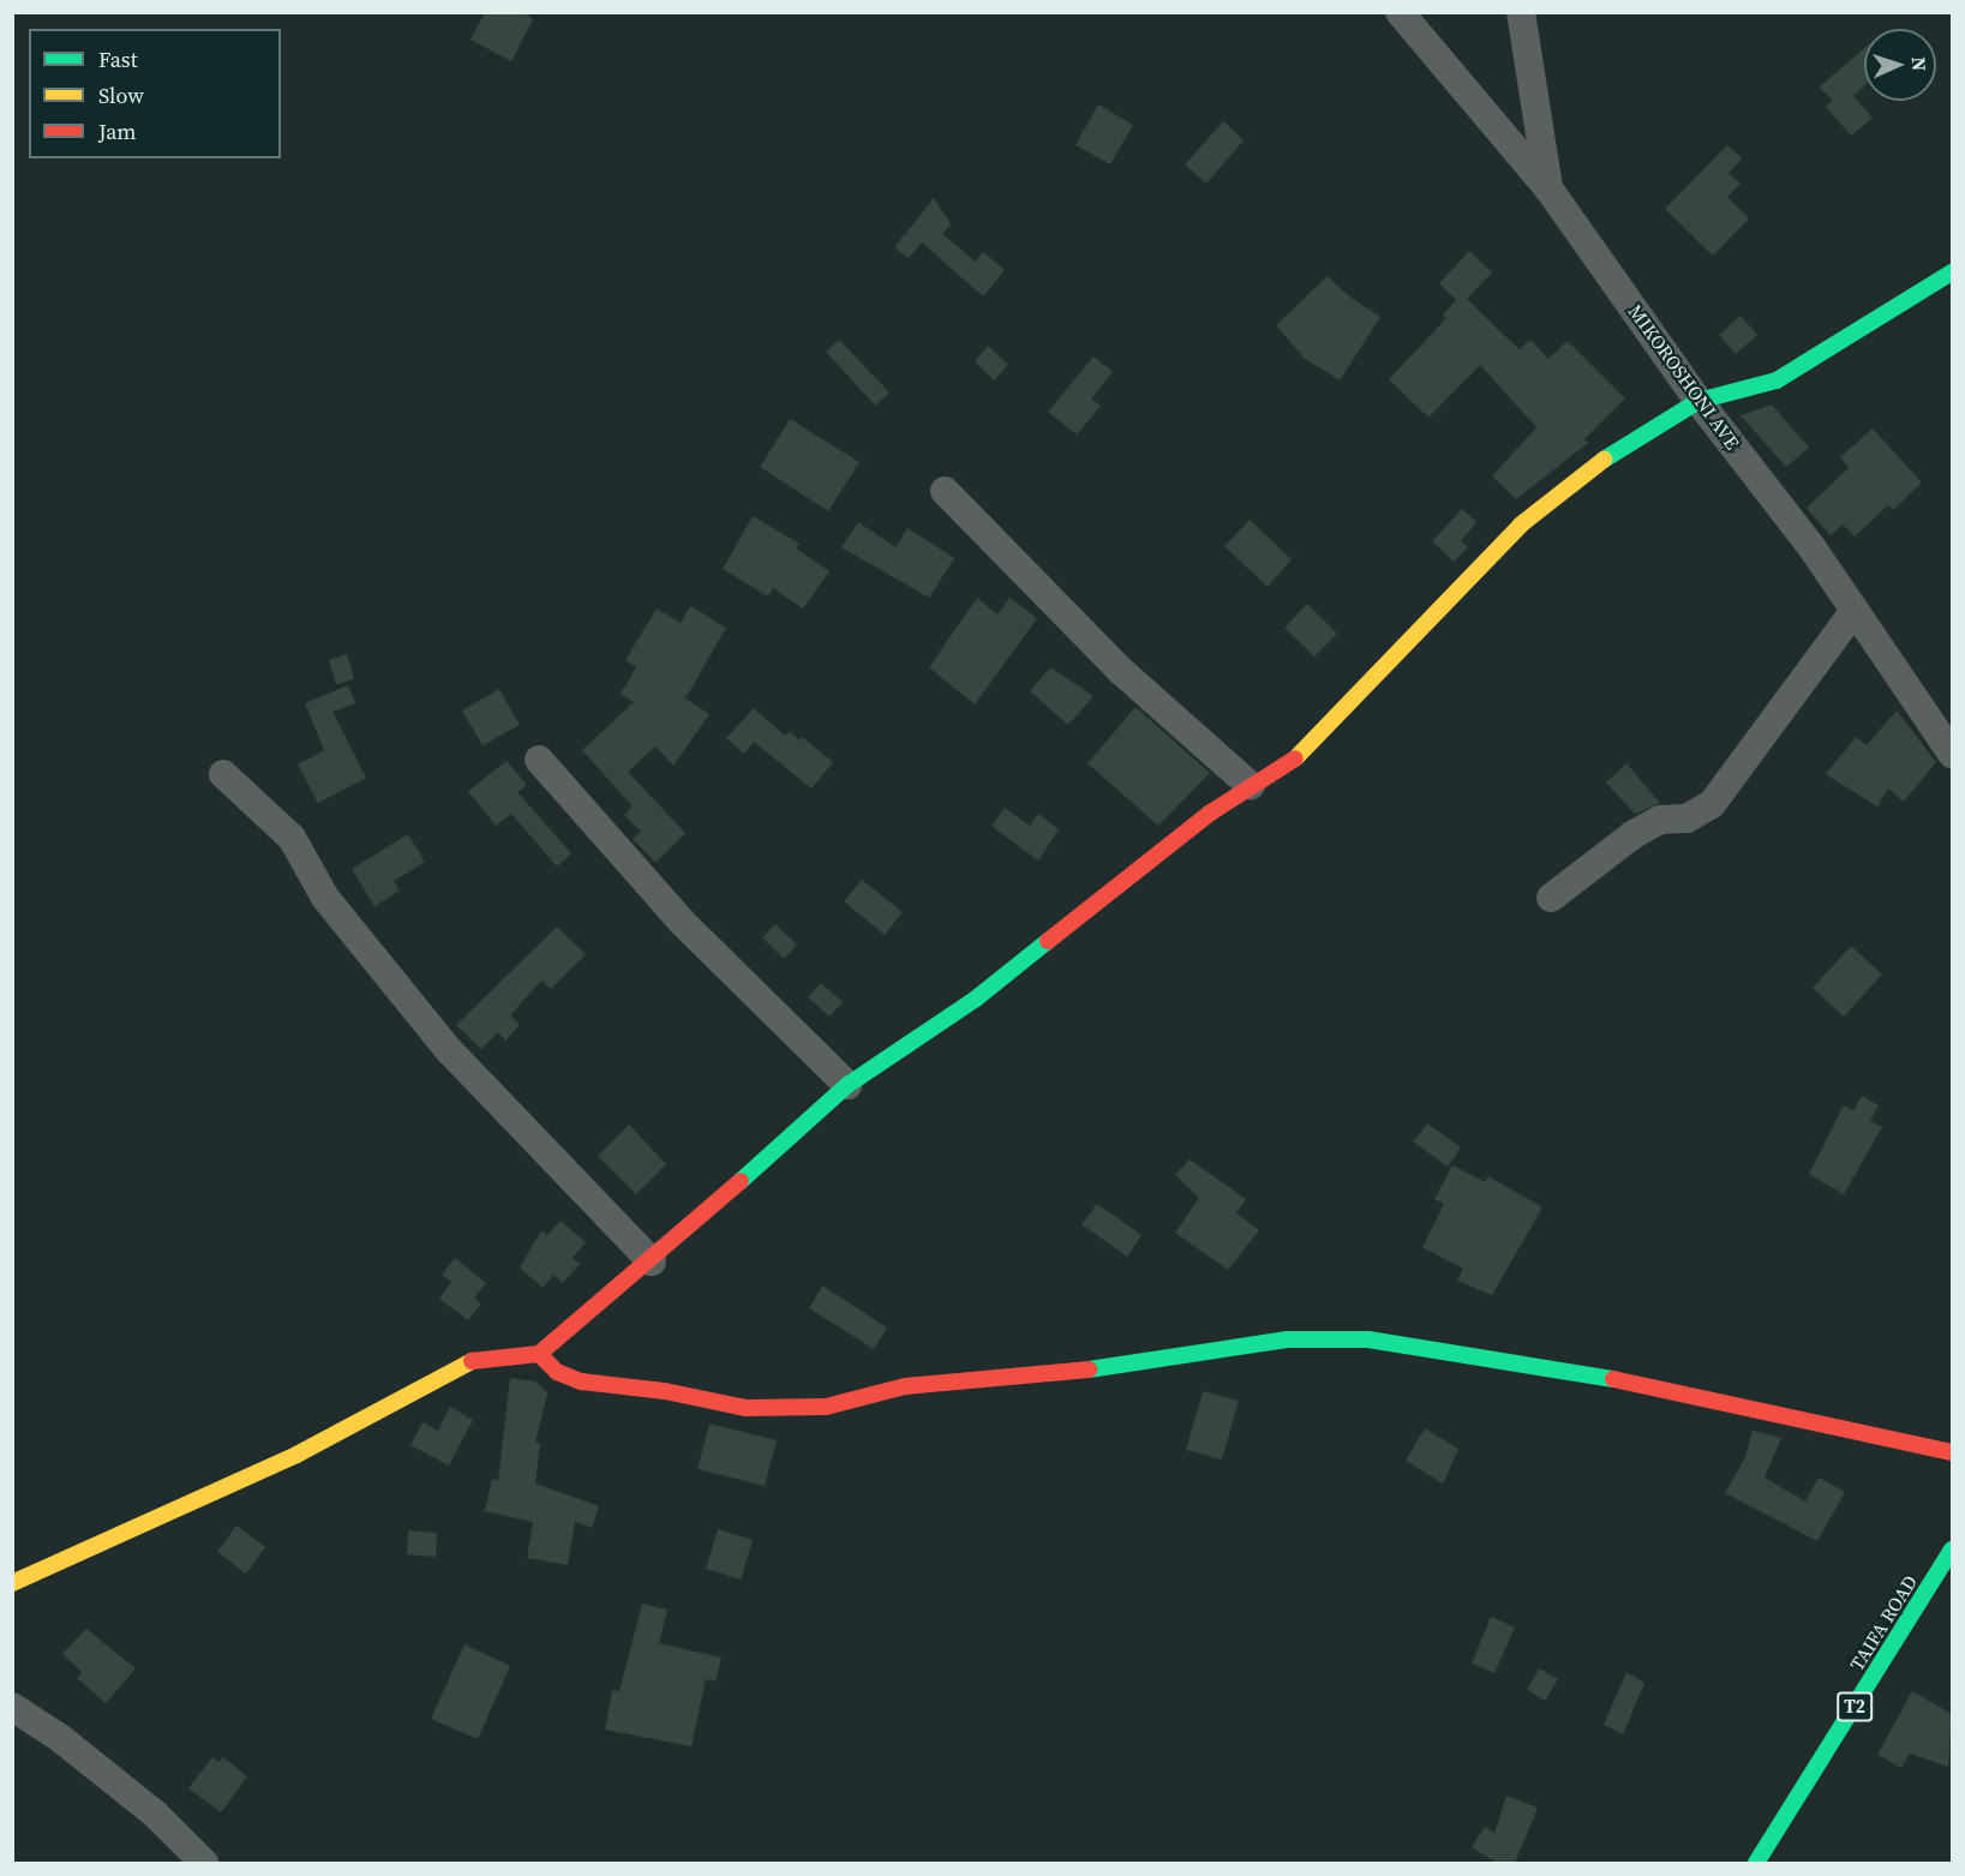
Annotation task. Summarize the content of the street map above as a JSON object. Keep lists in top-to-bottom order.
{
  "streets": {
    "main road": ["TAIFA ROAD", "T2"],
    "street": ["MIKOROSHONI AVE"]
  },
  "legend": ["Fast", "Slow", "Jam"],
  "north": "right"
}
